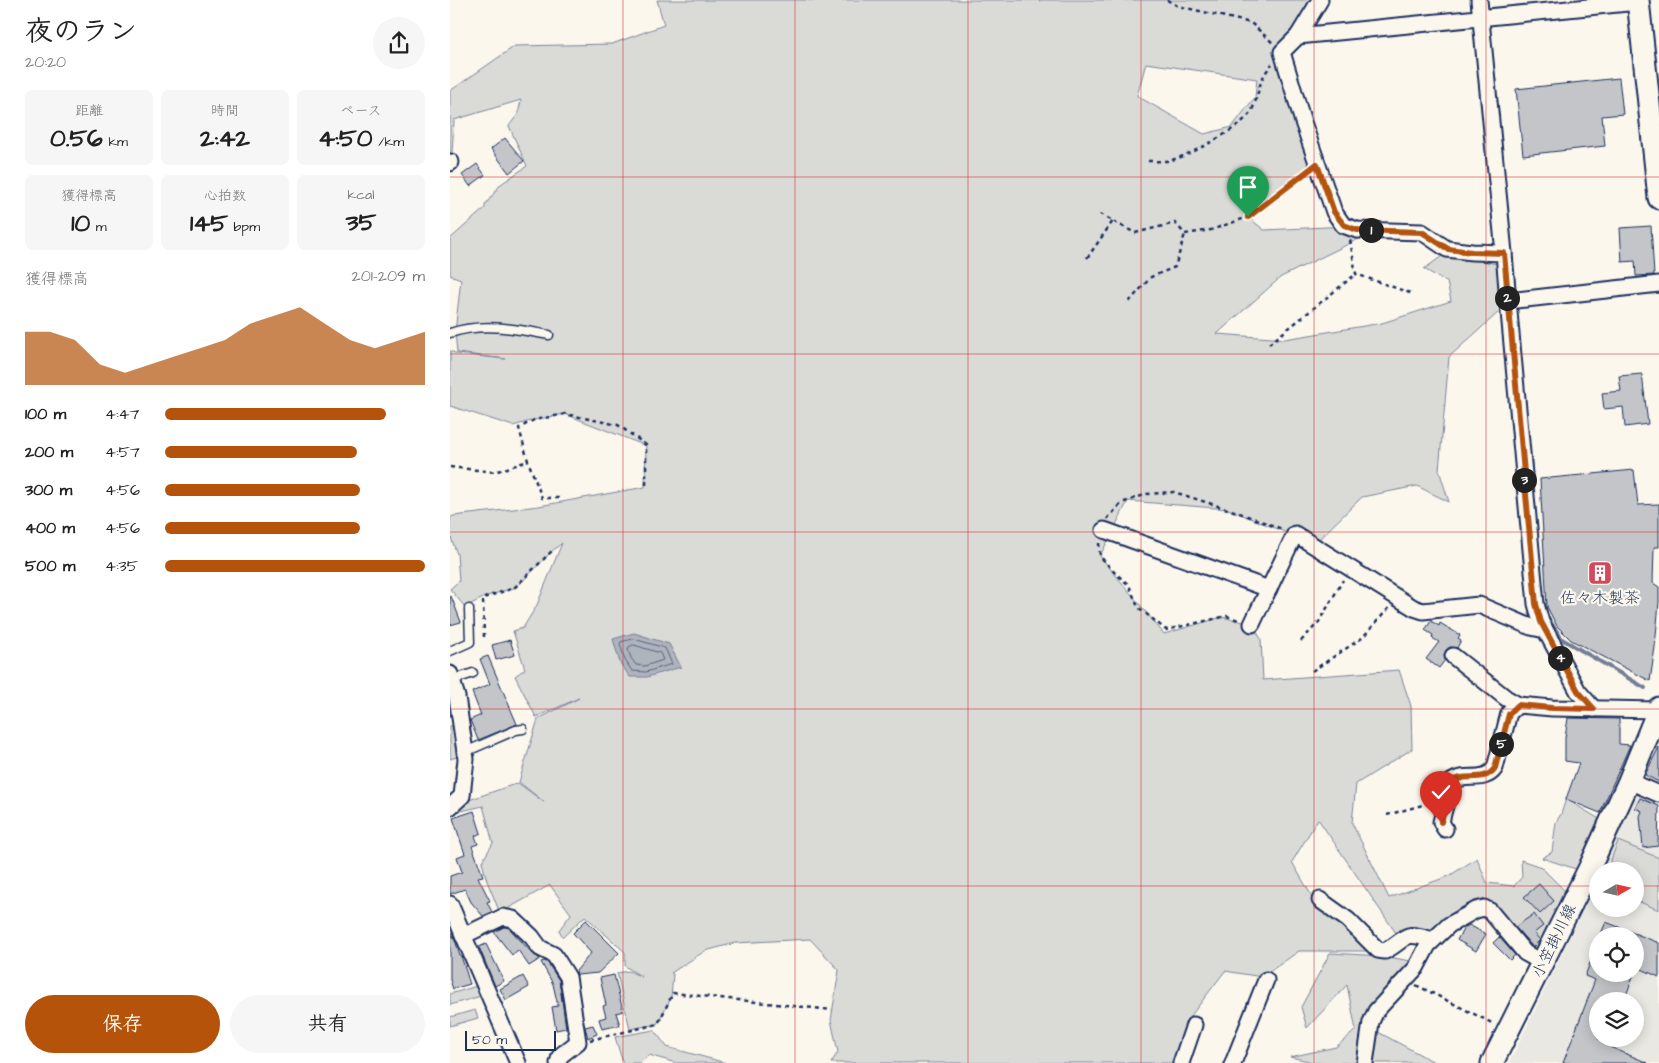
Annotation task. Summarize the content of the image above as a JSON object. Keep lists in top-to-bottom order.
{
  "streets": {
    "main road": ["小笠掛川線"]
  },
  "places": {
    "building": ["佐々木製茶"]
  },
  "scale_bar": "50 m",
  "north": "right",
  "page": {
    "heading": ["夜のラン", "20:20"],
    "stats": [
      ["距離", "0.56 km"],
      ["時間", "2:42"],
      ["ペース", "4:50 /km"],
      ["獲得標高", "10 m"],
      ["心拍数", "145 bpm"],
      ["kcal", "35"]
    ],
    "pins": [
      "1",
      "2",
      "3",
      "4",
      "5"
    ],
    "chart": ["獲得標高", "201–209 m"],
    "list": [
      {
        "name": "100 m",
        "note": "4:47"
      },
      {
        "name": "200 m",
        "note": "4:57"
      },
      {
        "name": "300 m",
        "note": "4:56"
      },
      {
        "name": "400 m",
        "note": "4:56"
      },
      {
        "name": "500 m",
        "note": "4:35"
      }
    ],
    "buttons": ["保存", "共有"],
    "scale": "50 m"
  }
}
